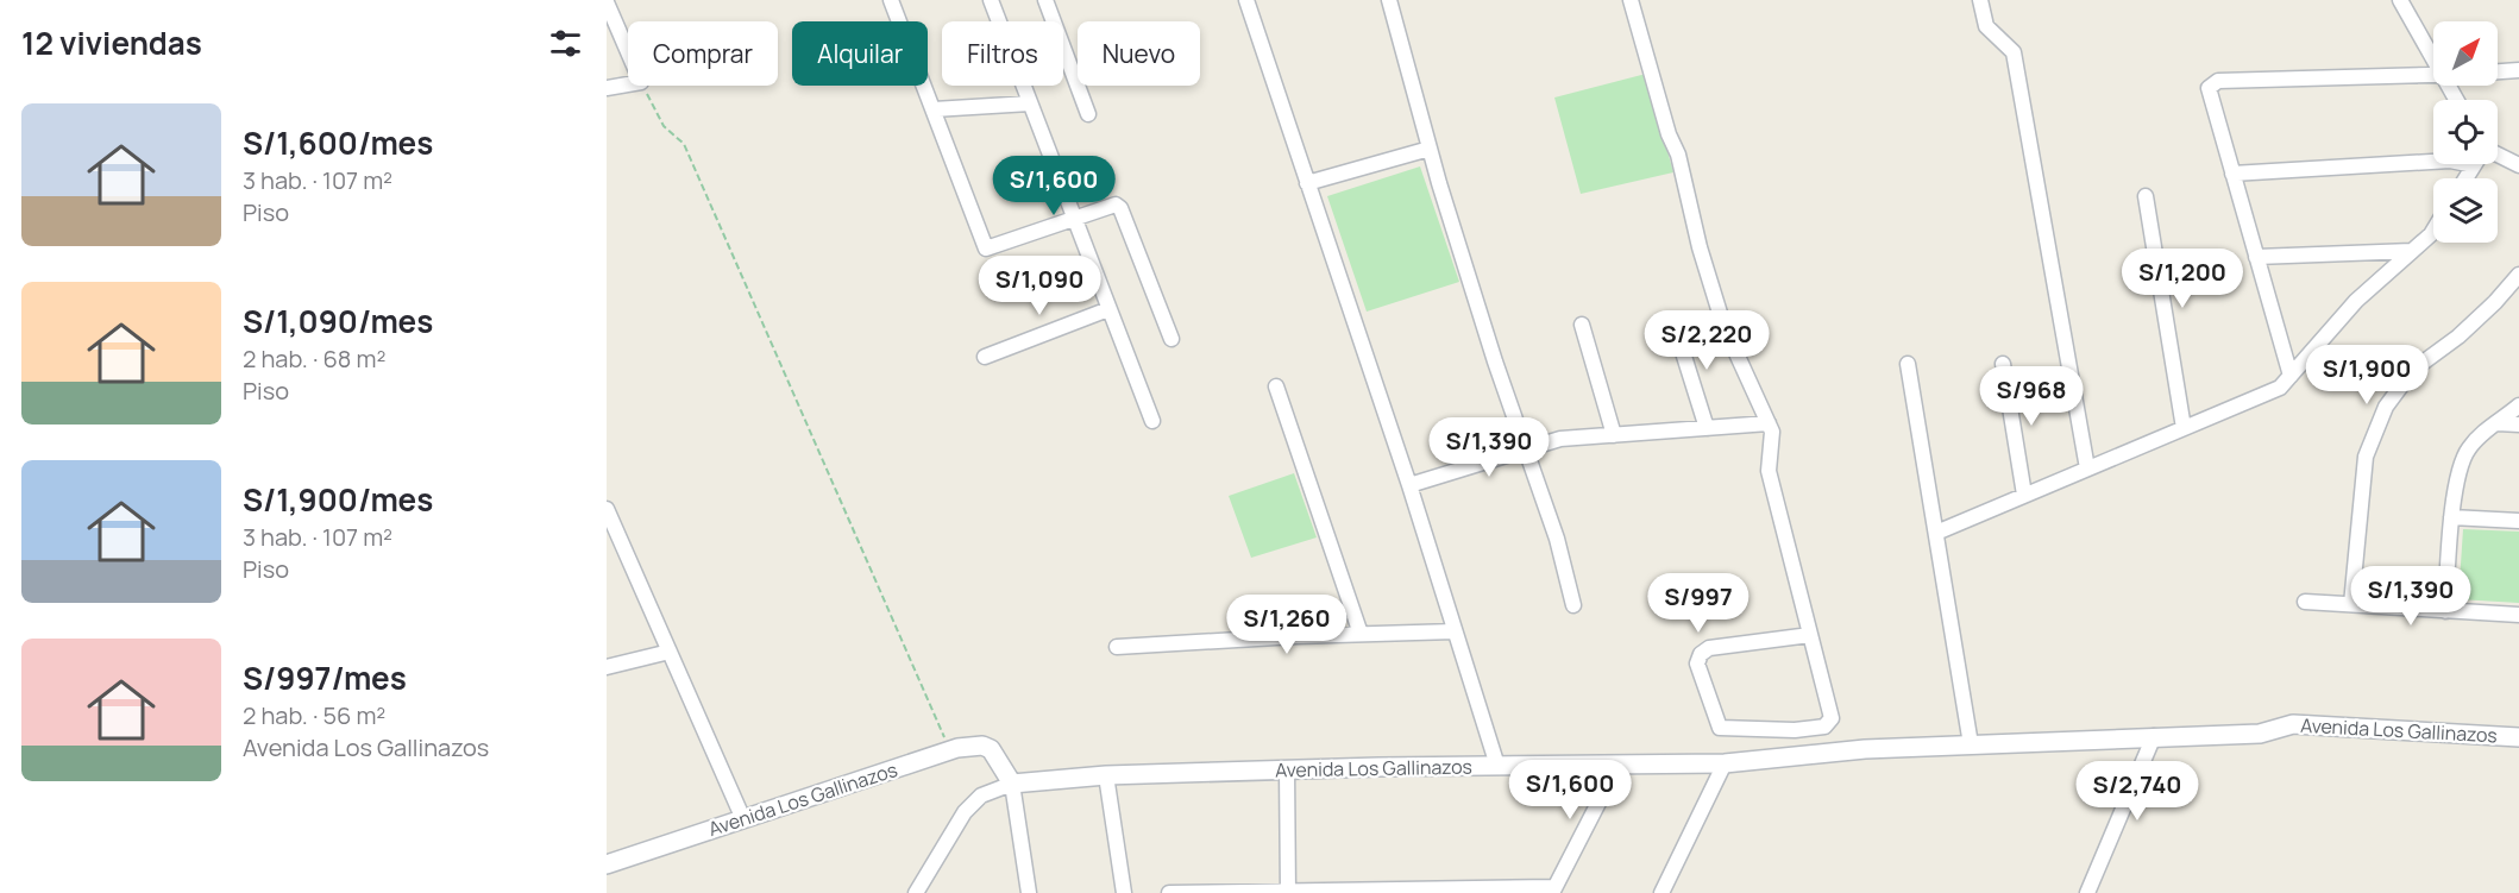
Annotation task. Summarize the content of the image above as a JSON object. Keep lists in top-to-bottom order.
{
  "streets": {
    "street": ["Avenida Los Gallinazos"]
  },
  "north": "top right",
  "page": {
    "heading": "12 viviendas",
    "chip": [
      "Comprar",
      "Alquilar",
      "Filtros",
      "Nuevo"
    ],
    "list": [
      {
        "name": "S/1,600/mes",
        "note": "3 hab. · 107 m² · Piso"
      },
      {
        "name": "S/1,090/mes",
        "note": "2 hab. · 68 m² · Piso"
      },
      {
        "name": "S/1,900/mes",
        "note": "3 hab. · 107 m² · Piso"
      },
      {
        "name": "S/997/mes",
        "note": "2 hab. · 56 m² · Avenida Los Gallinazos"
      }
    ],
    "price": [
      "S/1,600",
      "S/1,200",
      "S/1,090",
      "S/2,220",
      "S/1,900",
      "S/968",
      "S/1,390",
      "S/1,390",
      "S/997",
      "S/1,260",
      "S/1,600",
      "S/2,740"
    ]
  }
}
